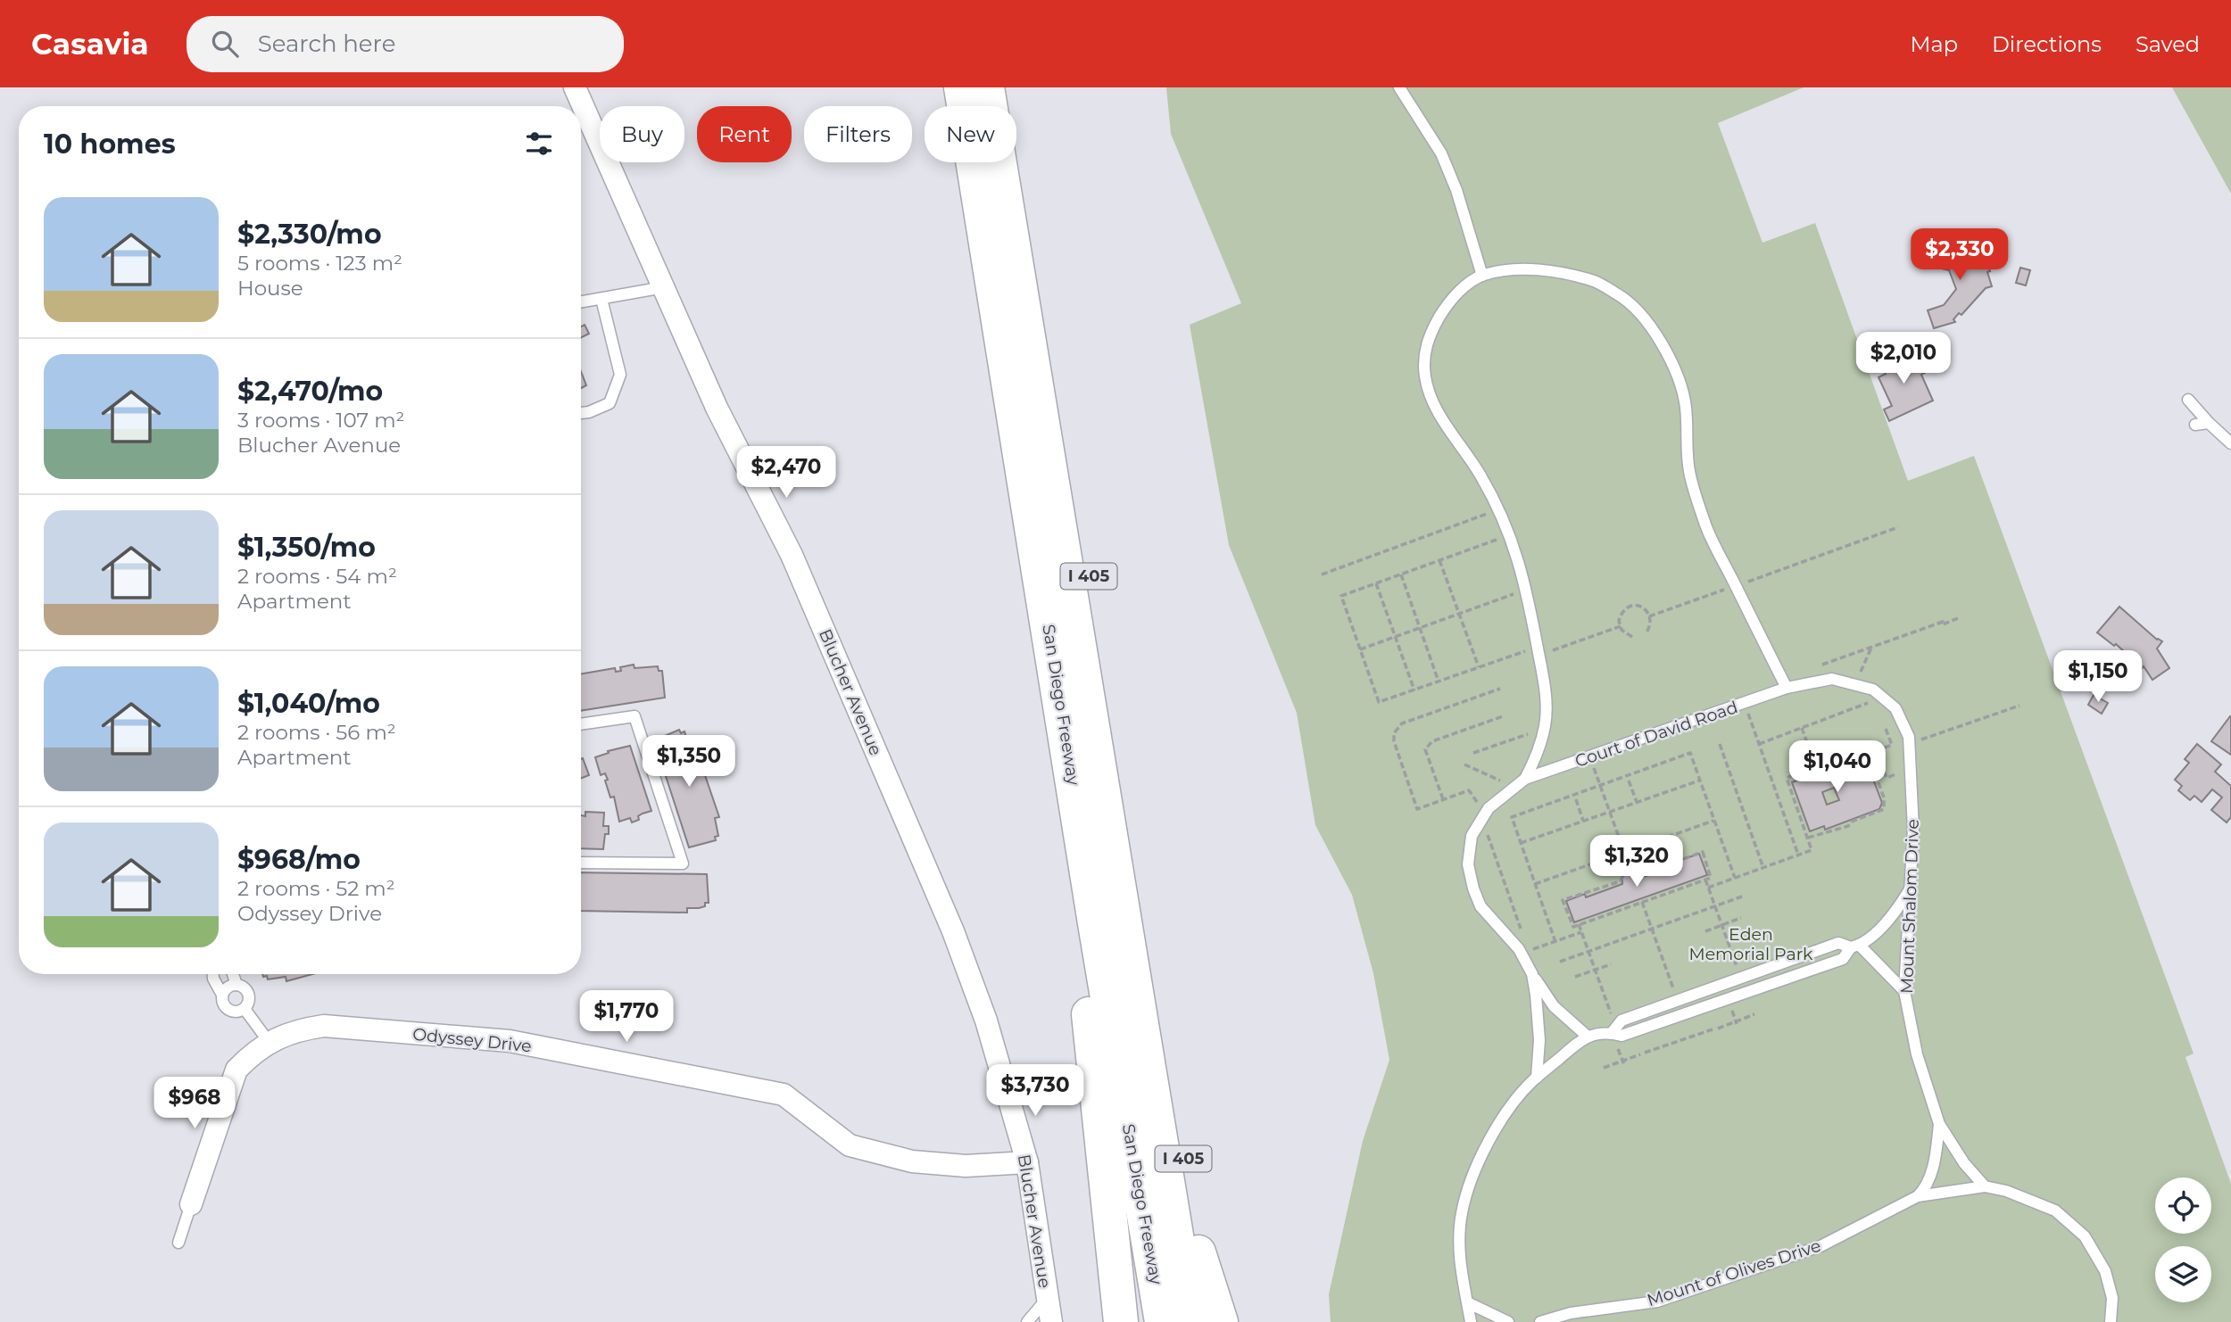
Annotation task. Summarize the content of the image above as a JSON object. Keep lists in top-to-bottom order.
{
  "streets": {
    "highway": ["I 405", "San Diego Freeway"],
    "street": ["Blucher Avenue", "Odyssey Drive"],
    "lane": ["Court of David Road", "Mount Shalom Drive", "Mount of Olives Drive"]
  },
  "crossings": [
    ["Blucher Avenue", "Odyssey Drive"],
    ["Court of David Road", "Mount Shalom Drive"],
    ["Mount Shalom Drive", "Mount of Olives Drive"]
  ],
  "parks": ["Eden Memorial Park"],
  "page": {
    "header": "Casavia",
    "search": "Search here",
    "nav": ["Map", "Directions", "Saved"],
    "chip": [
      "Buy",
      "Rent",
      "Filters",
      "New"
    ],
    "heading": "10 homes",
    "list": [
      {
        "name": "$2,330/mo",
        "note": "5 rooms · 123 m² · House"
      },
      {
        "name": "$2,470/mo",
        "note": "3 rooms · 107 m² · Blucher Avenue"
      },
      {
        "name": "$1,350/mo",
        "note": "2 rooms · 54 m² · Apartment"
      },
      {
        "name": "$1,040/mo",
        "note": "2 rooms · 56 m² · Apartment"
      },
      {
        "name": "$968/mo",
        "note": "2 rooms · 52 m² · Odyssey Drive"
      }
    ],
    "price": [
      "$2,330",
      "$2,010",
      "$2,470",
      "$1,150",
      "$1,350",
      "$1,040",
      "$1,320",
      "$1,770",
      "$3,730",
      "$968"
    ]
  }
}
